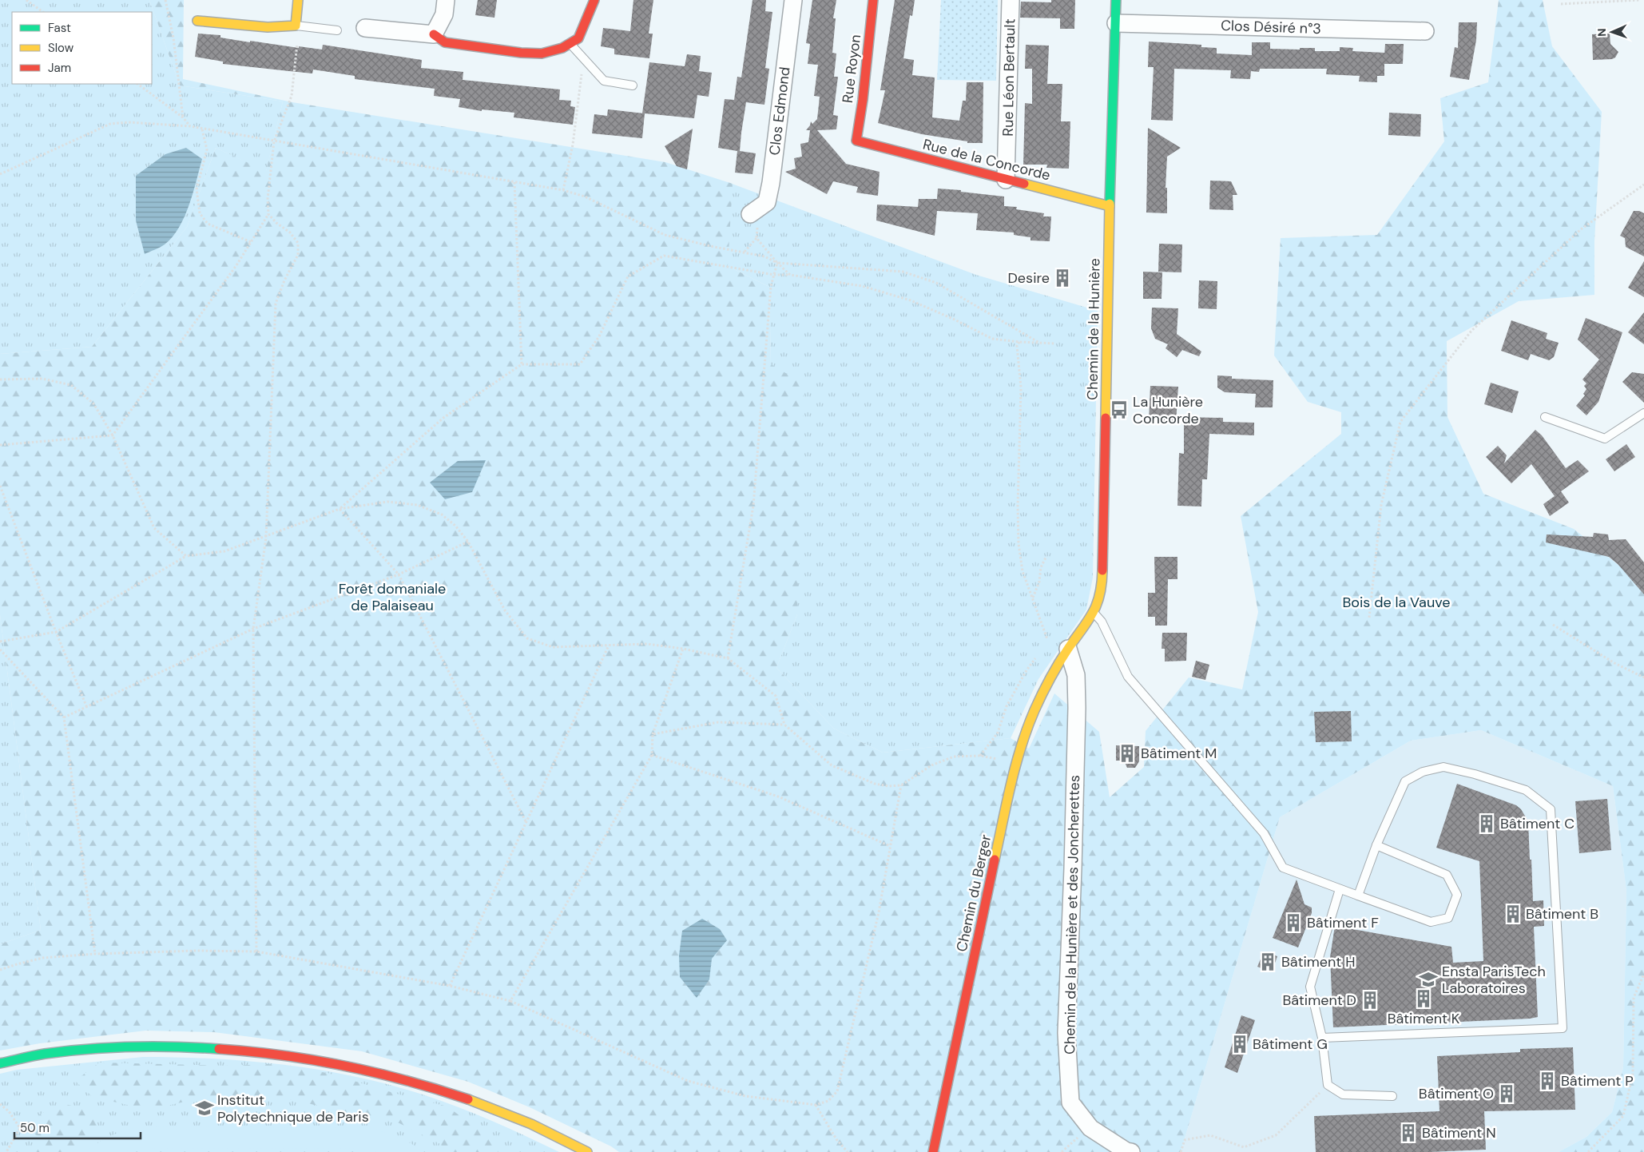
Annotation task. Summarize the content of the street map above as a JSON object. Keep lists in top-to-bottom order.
{
  "streets": {
    "street": [
      "Clos Désiré n°3",
      "Rue Royon",
      "Rue Léon Bertault",
      "Clos Edmond",
      "Rue de la Concorde",
      "Chemin de la Hunière",
      "Chemin du Berger",
      "Chemin de la Hunière et des Joncherettes"
    ]
  },
  "crossings": [
    ["Clos Désiré n°3", "Chemin de la Hunière"],
    ["Rue Royon", "Rue de la Concorde"],
    ["Rue Léon Bertault", "Rue de la Concorde"],
    ["Rue de la Concorde", "Chemin de la Hunière"],
    ["Chemin de la Hunière", "Chemin du Berger"],
    ["Chemin de la Hunière", "Chemin de la Hunière et des Joncherettes"],
    ["Chemin du Berger", "Chemin de la Hunière et des Joncherettes"]
  ],
  "parks": ["Forêt domaniale de Palaiseau", "Bois de la Vauve"],
  "places": {
    "building": [
      "Desire",
      "Bâtiment M",
      "Bâtiment C",
      "Bâtiment B",
      "Bâtiment F",
      "Bâtiment H",
      "Bâtiment K",
      "Bâtiment D",
      "Bâtiment G",
      "Bâtiment P",
      "Bâtiment O",
      "Bâtiment N"
    ],
    "bus stop": ["La Hunière Concorde"],
    "school or university": ["Ensta ParisTech Laboratoires", "Institut Polytechnique de Paris"]
  },
  "legend": ["Fast", "Slow", "Jam"],
  "scale_bar": "50 m",
  "north": "left"
}
